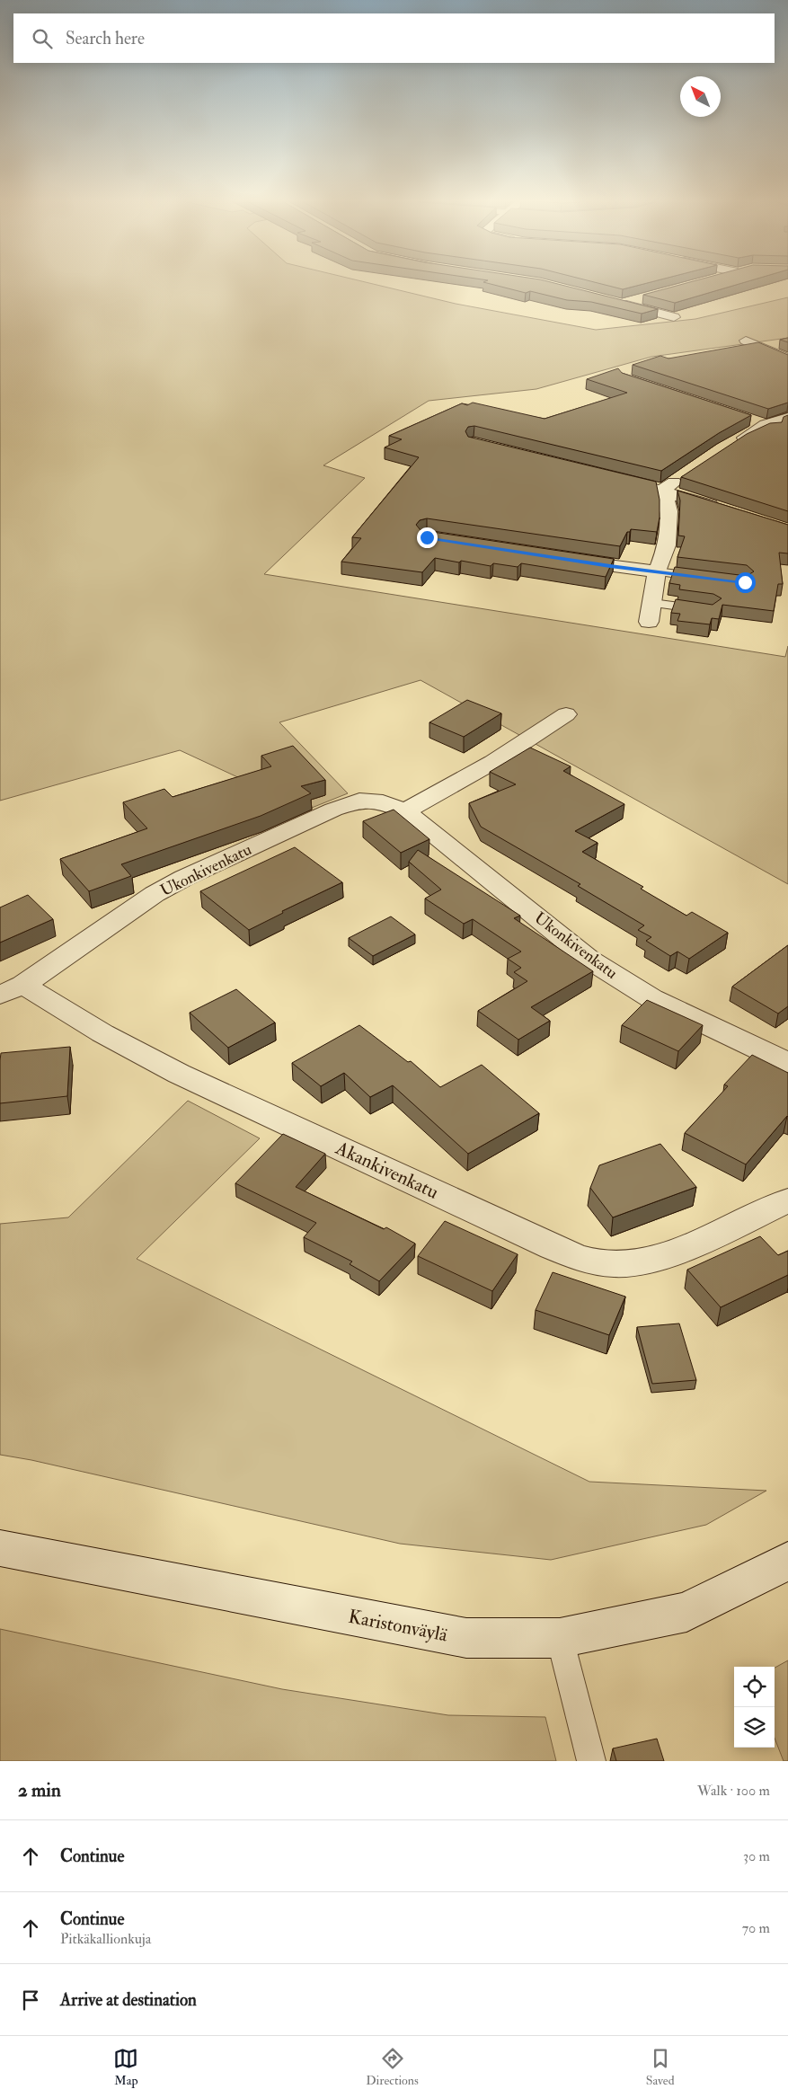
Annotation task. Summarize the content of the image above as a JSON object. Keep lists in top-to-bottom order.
{
  "streets": {
    "street": ["Ukonkivenkatu", "Akankivenkatu", "Karistonväylä"]
  },
  "crossings": [
    ["Ukonkivenkatu", "Akankivenkatu"]
  ],
  "north": "top left",
  "page": {
    "search": "Search here",
    "heading": ["2 min", "Walk · 100 m"],
    "list": [
      ["Continue", "30 m"],
      ["Continue", "Pitkäkallionkuja", "70 m"],
      "Arrive at destination"
    ],
    "nav": ["Map", "Directions", "Saved"]
  }
}
